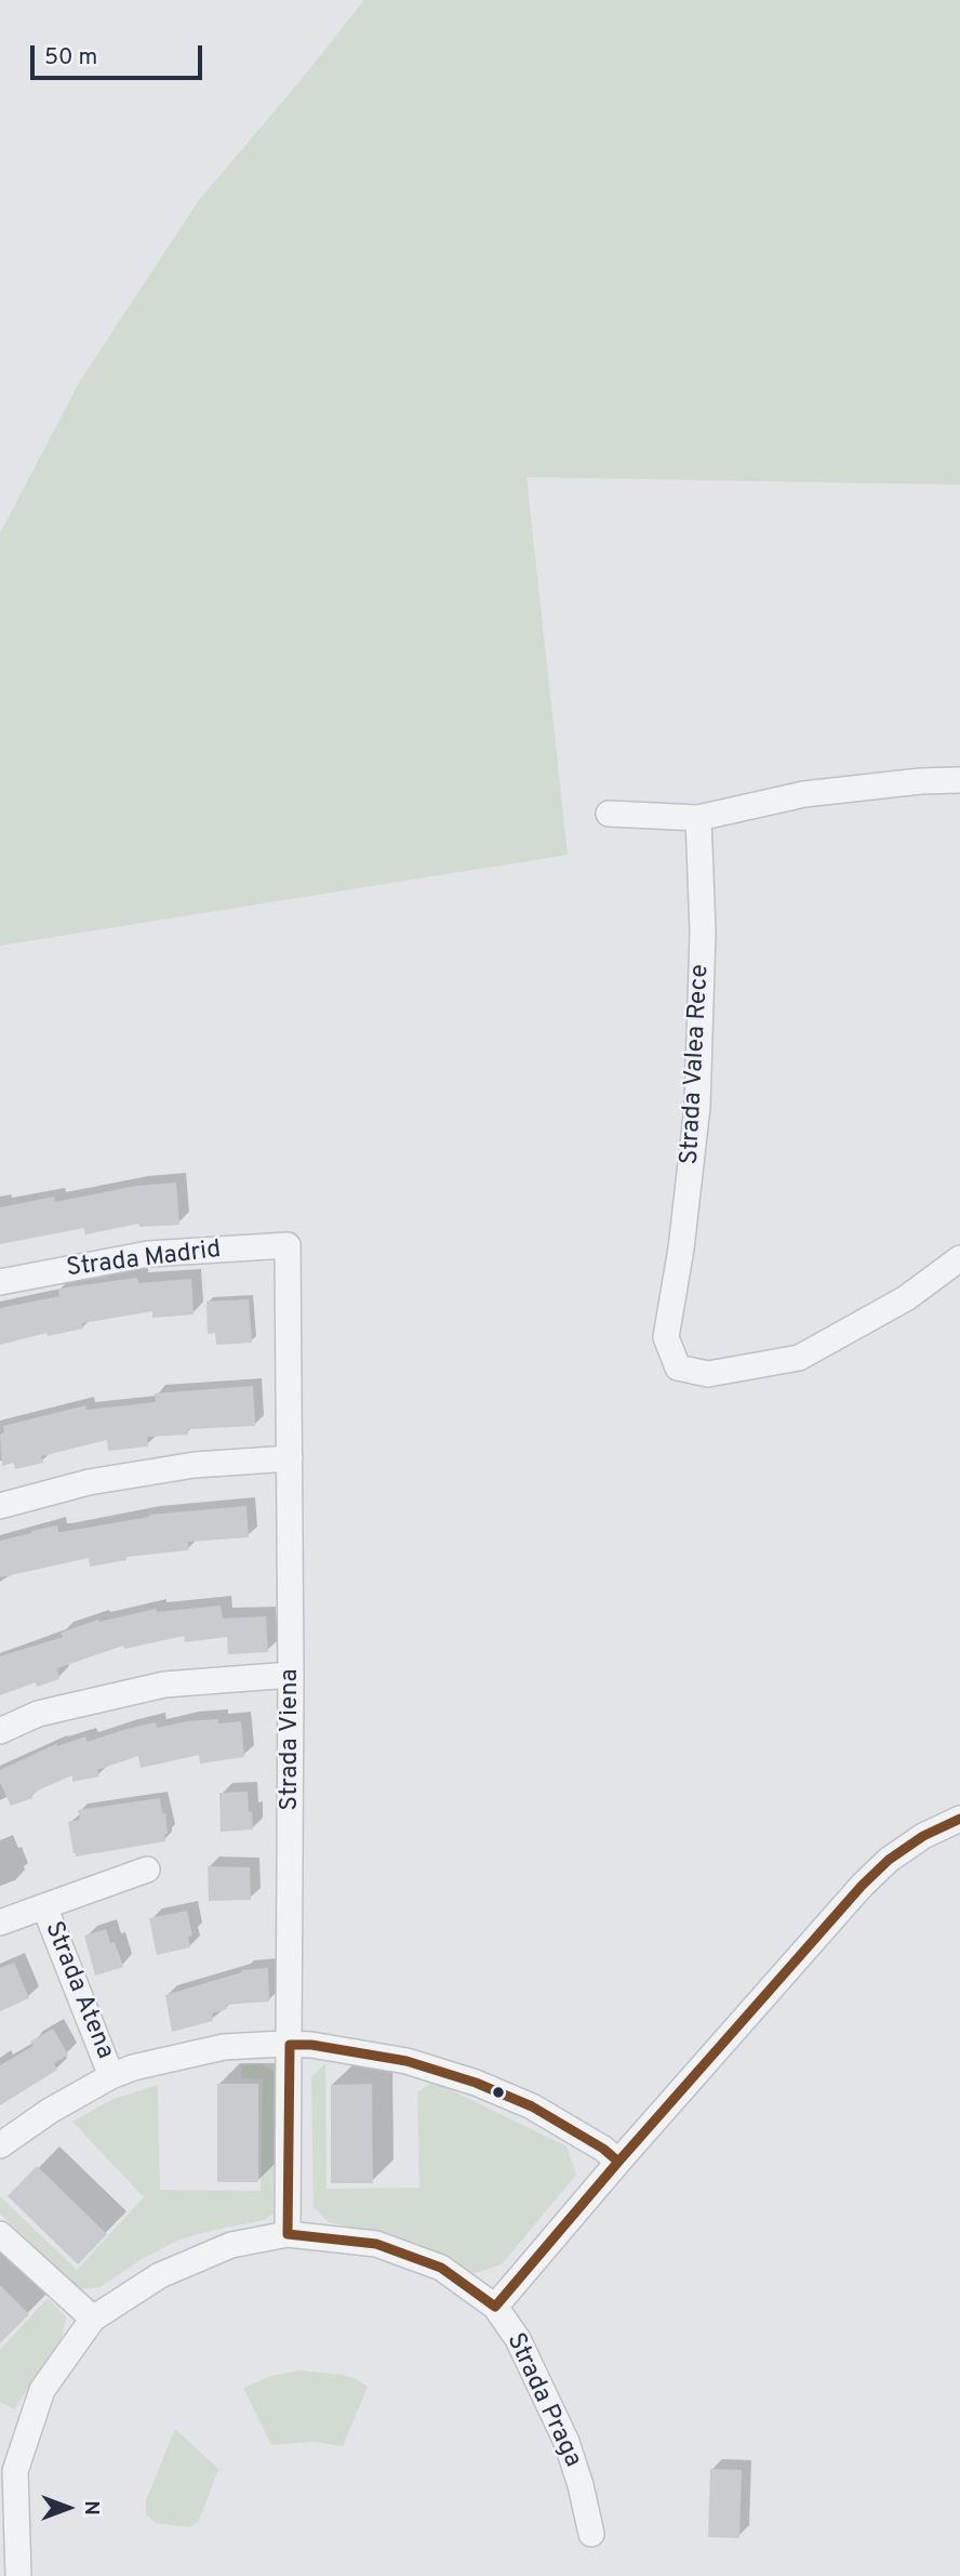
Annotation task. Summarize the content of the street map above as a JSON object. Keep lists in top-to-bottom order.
{
  "streets": {
    "street": [
      "Strada Valea Rece",
      "Strada Madrid",
      "Strada Viena",
      "Strada Atena",
      "Strada Praga"
    ]
  },
  "crossings": [
    ["Strada Madrid", "Strada Viena"],
    ["Strada Viena", "Strada Praga"]
  ],
  "scale_bar": "50 m",
  "north": "right"
}
